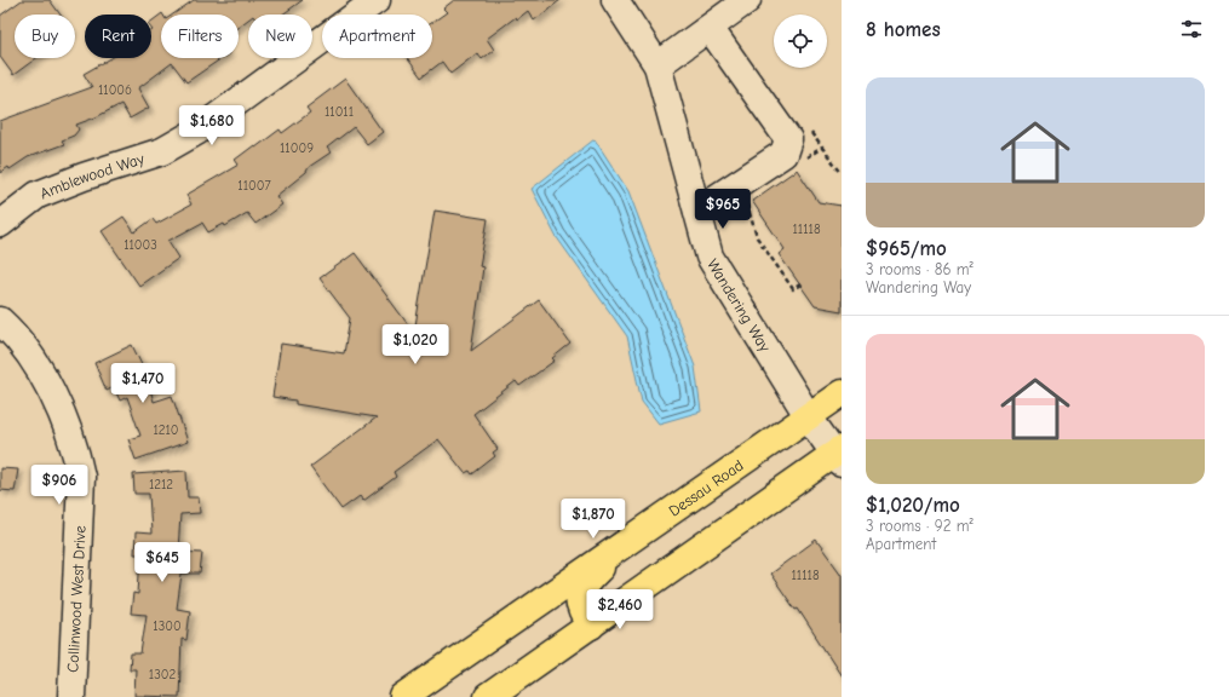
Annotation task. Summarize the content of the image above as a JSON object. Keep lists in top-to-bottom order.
{
  "streets": {
    "main road": ["Dessau Road"],
    "street": ["Amblewood Way", "Wandering Way", "Collinwood West Drive"]
  },
  "crossings": [
    ["Wandering Way", "Dessau Road"]
  ],
  "house_numbers": [
    "11006",
    "11011",
    "11009",
    "11007",
    "11118",
    "11003",
    "1210",
    "1212",
    "11118",
    "1300",
    "1302"
  ],
  "page": {
    "heading": "8 homes",
    "chip": [
      "Buy",
      "Rent",
      "Filters",
      "New",
      "Apartment"
    ],
    "list": [
      {
        "name": "$965/mo",
        "note": "3 rooms · 86 m² · Wandering Way"
      },
      {
        "name": "$1,020/mo",
        "note": "3 rooms · 92 m² · Apartment"
      }
    ],
    "price": [
      "$1,680",
      "$965",
      "$1,020",
      "$1,470",
      "$906",
      "$1,870",
      "$645",
      "$2,460"
    ]
  }
}
